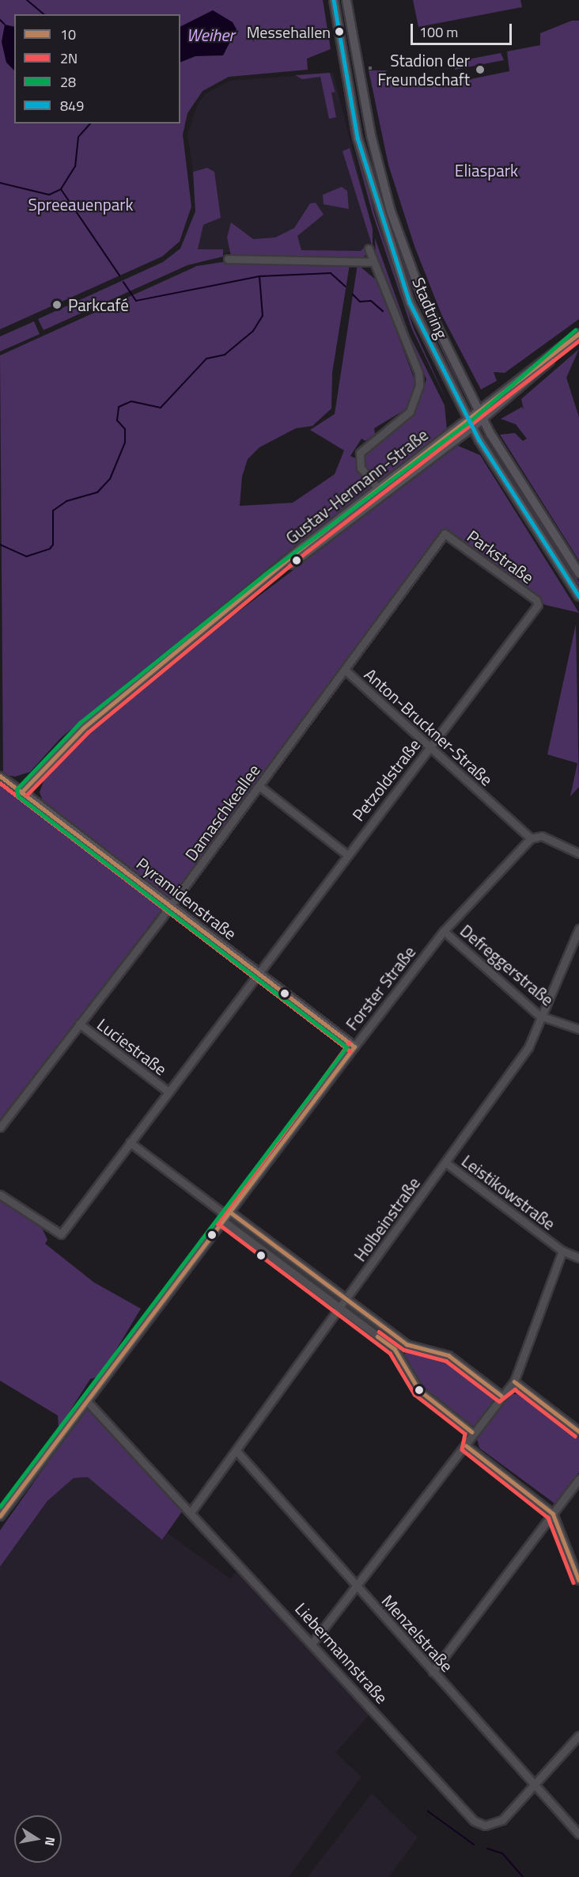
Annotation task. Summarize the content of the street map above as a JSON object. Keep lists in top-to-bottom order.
{
  "streets": {
    "main road": [
      "Stadtring",
      "Gustav-Hermann-Straße",
      "Pyramidenstraße",
      "Forster Straße"
    ],
    "street": [
      "Parkstraße",
      "Anton-Bruckner-Straße",
      "Petzoldstraße",
      "Damaschkeallee",
      "Defreggerstraße",
      "Luciestraße",
      "Leistikowstraße",
      "Holbeinstraße",
      "Menzelstraße",
      "Liebermannstraße"
    ]
  },
  "crossings": [
    ["Stadtring", "Gustav-Hermann-Straße"],
    ["Gustav-Hermann-Straße", "Pyramidenstraße"],
    ["Parkstraße", "Petzoldstraße"],
    ["Parkstraße", "Damaschkeallee"],
    ["Anton-Bruckner-Straße", "Petzoldstraße"],
    ["Anton-Bruckner-Straße", "Damaschkeallee"],
    ["Anton-Bruckner-Straße", "Forster Straße"],
    ["Petzoldstraße", "Pyramidenstraße"],
    ["Petzoldstraße", "Luciestraße"],
    ["Damaschkeallee", "Pyramidenstraße"],
    ["Damaschkeallee", "Luciestraße"],
    ["Pyramidenstraße", "Forster Straße"],
    ["Defreggerstraße", "Forster Straße"],
    ["Defreggerstraße", "Holbeinstraße"],
    ["Forster Straße", "Liebermannstraße"],
    ["Leistikowstraße", "Holbeinstraße"],
    ["Holbeinstraße", "Menzelstraße"],
    ["Holbeinstraße", "Liebermannstraße"],
    ["Menzelstraße", "Liebermannstraße"]
  ],
  "water": ["Weiher"],
  "parks": ["Eliaspark", "Spreeauenpark"],
  "places": ["Messehallen", "Stadion der Freundschaft", "Parkcafé"],
  "lines": [
    "transit line 849",
    "transit line 28",
    "transit line 10",
    "transit line 2N"
  ],
  "legend": [
    "10",
    "2N",
    "28",
    "849"
  ],
  "scale_bar": "100 m",
  "north": "right"
}
